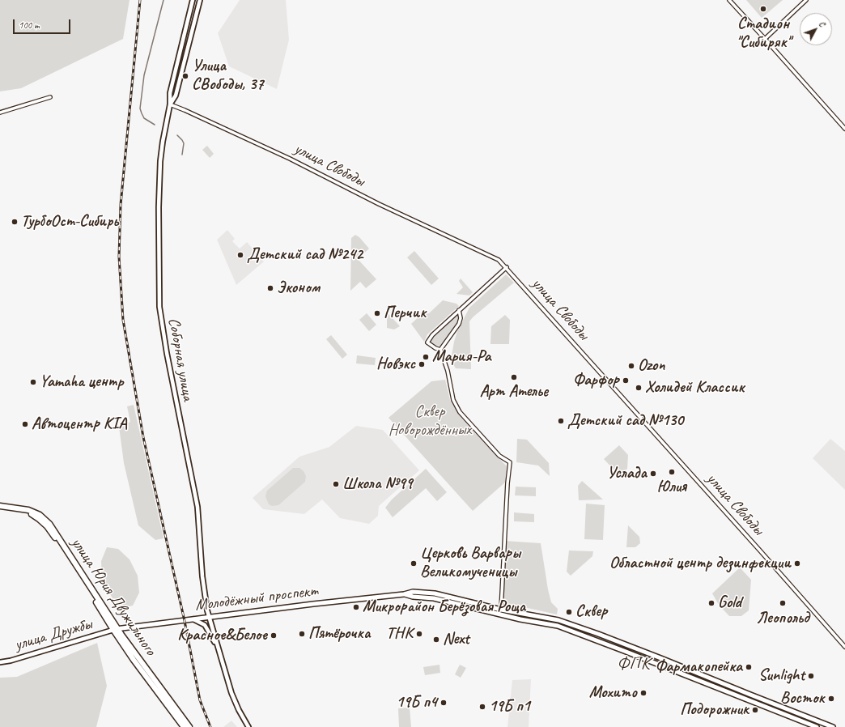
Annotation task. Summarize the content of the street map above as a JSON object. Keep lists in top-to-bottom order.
{
  "streets": {
    "main road": ["улица Юрия Двужильного", "Молодёжный проспект"],
    "street": ["улица Свободы", "Соборная улица", "улица Дружбы"]
  },
  "crossings": [
    ["улица Свободы", "Соборная улица"],
    ["Соборная улица", "Молодёжный проспект"],
    ["улица Юрия Двужильного", "Молодёжный проспект"],
    ["улица Юрия Двужильного", "улица Дружбы"],
    ["Молодёжный проспект", "улица Дружбы"]
  ],
  "districts": ["ФПК"],
  "parks": ["Сквер Новорождённых"],
  "places": [
    "Стадион \"Сибиряк\"",
    "Улица СВободы, 37",
    "ТурбоОст-Сибирь",
    "Детский сад №242",
    "Эконом",
    "Перчик",
    "Мария-Ра",
    "Новэкс",
    "Ozon",
    "Арт Ателье",
    "Фарфор",
    "Yamaha центр",
    "Холидей Классик",
    "Детский сад №130",
    "Автоцентр KIA",
    "Юлия",
    "Услада",
    "Школа №99",
    "Церковь Варвары Великомученицы",
    "Областной центр дезинфекции",
    "Gold",
    "Леопольд",
    "Микрорайон Берёзовая Роща",
    "Сквер",
    "Пятёрочка",
    "ТНК",
    "Красное&Белое",
    "Next",
    "Фармакопейка",
    "Sunlight",
    "Мохито",
    "Восток",
    "19Б п4",
    "19Б п1",
    "Подорожник"
  ],
  "scale_bar": "100 m",
  "north": "top right"
}
